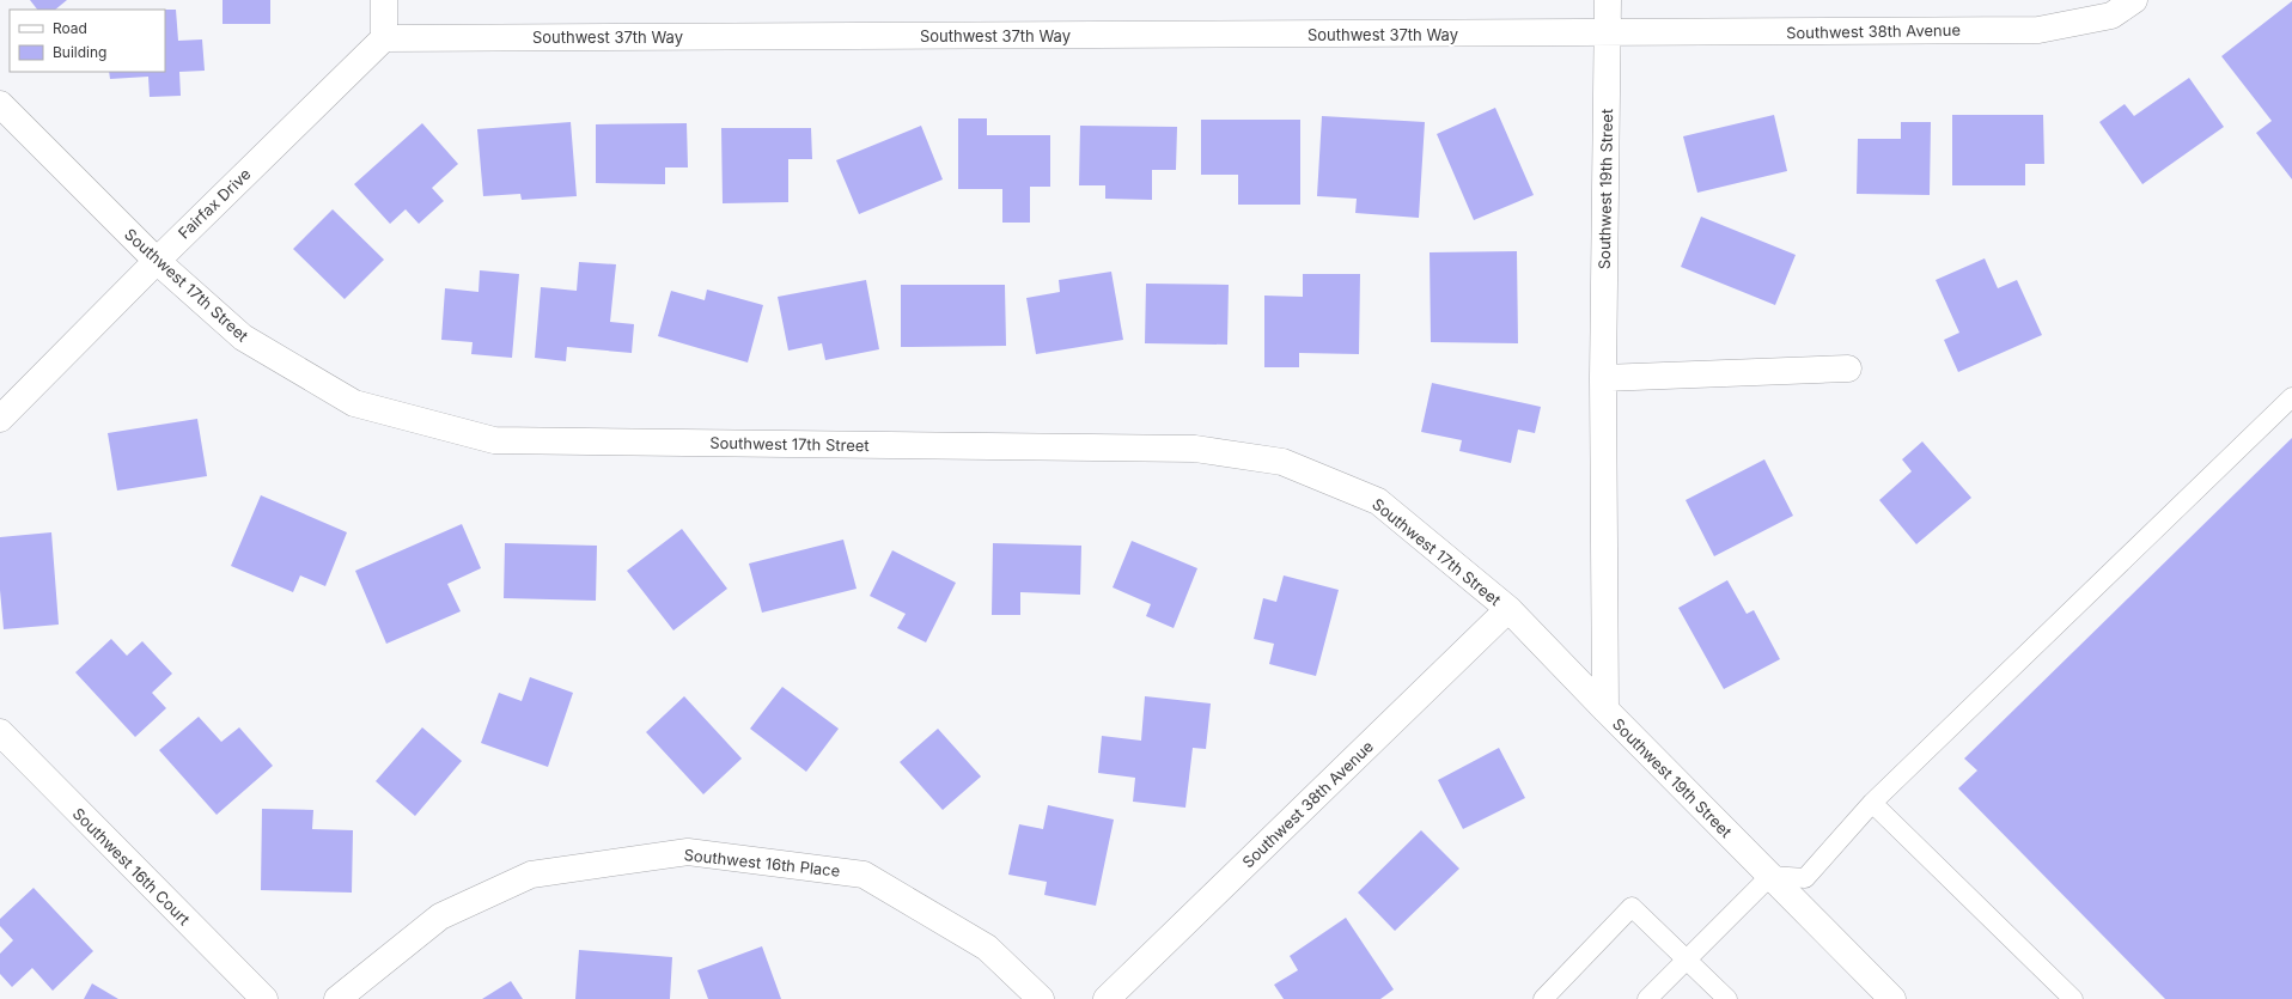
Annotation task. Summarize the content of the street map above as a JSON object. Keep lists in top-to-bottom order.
{
  "streets": {
    "street": [
      "Southwest 38th Avenue",
      "Southwest 37th Way",
      "Southwest 19th Street",
      "Fairfax Drive",
      "Southwest 17th Street",
      "Southwest 16th Place",
      "Southwest 16th Court"
    ]
  },
  "crossings": [
    ["Southwest 38th Avenue", "Southwest 37th Way"],
    ["Southwest 38th Avenue", "Southwest 19th Street"],
    ["Southwest 38th Avenue", "Southwest 17th Street"],
    ["Southwest 37th Way", "Southwest 19th Street"],
    ["Southwest 37th Way", "Fairfax Drive"],
    ["Southwest 19th Street", "Southwest 17th Street"],
    ["Fairfax Drive", "Southwest 17th Street"]
  ],
  "legend": ["Road", "Building"]
}
